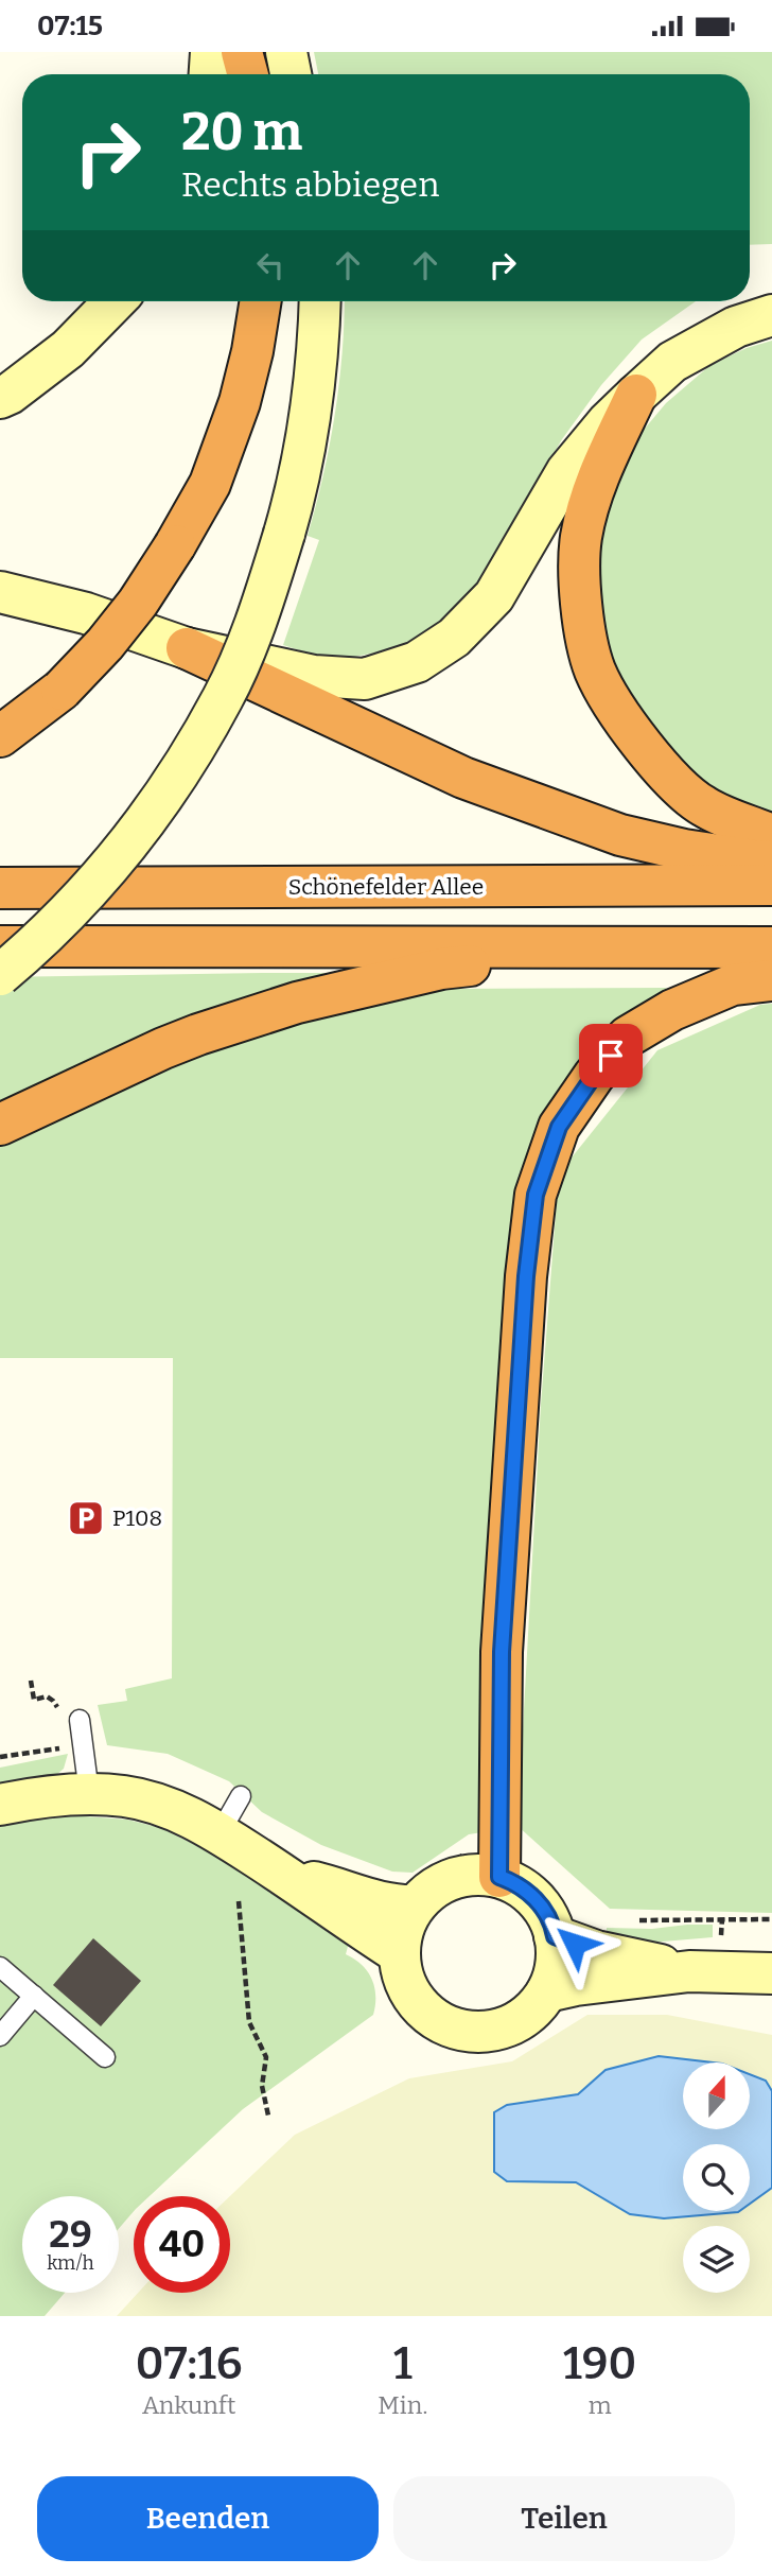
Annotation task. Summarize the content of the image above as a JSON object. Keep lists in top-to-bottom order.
{
  "streets": {
    "highway": ["Schönefelder Allee"]
  },
  "places": {
    "parking": ["P108"]
  },
  "north": "top",
  "page": {
    "status": "07:15",
    "turn": ["20 m", "Rechts abbiegen"],
    "speed": "29 km/h",
    "limit": "40",
    "eta": [
      "07:16",
      "Ankunft",
      "1",
      "Min.",
      "190",
      "m"
    ],
    "buttons": ["Beenden", "Teilen"]
  }
}
